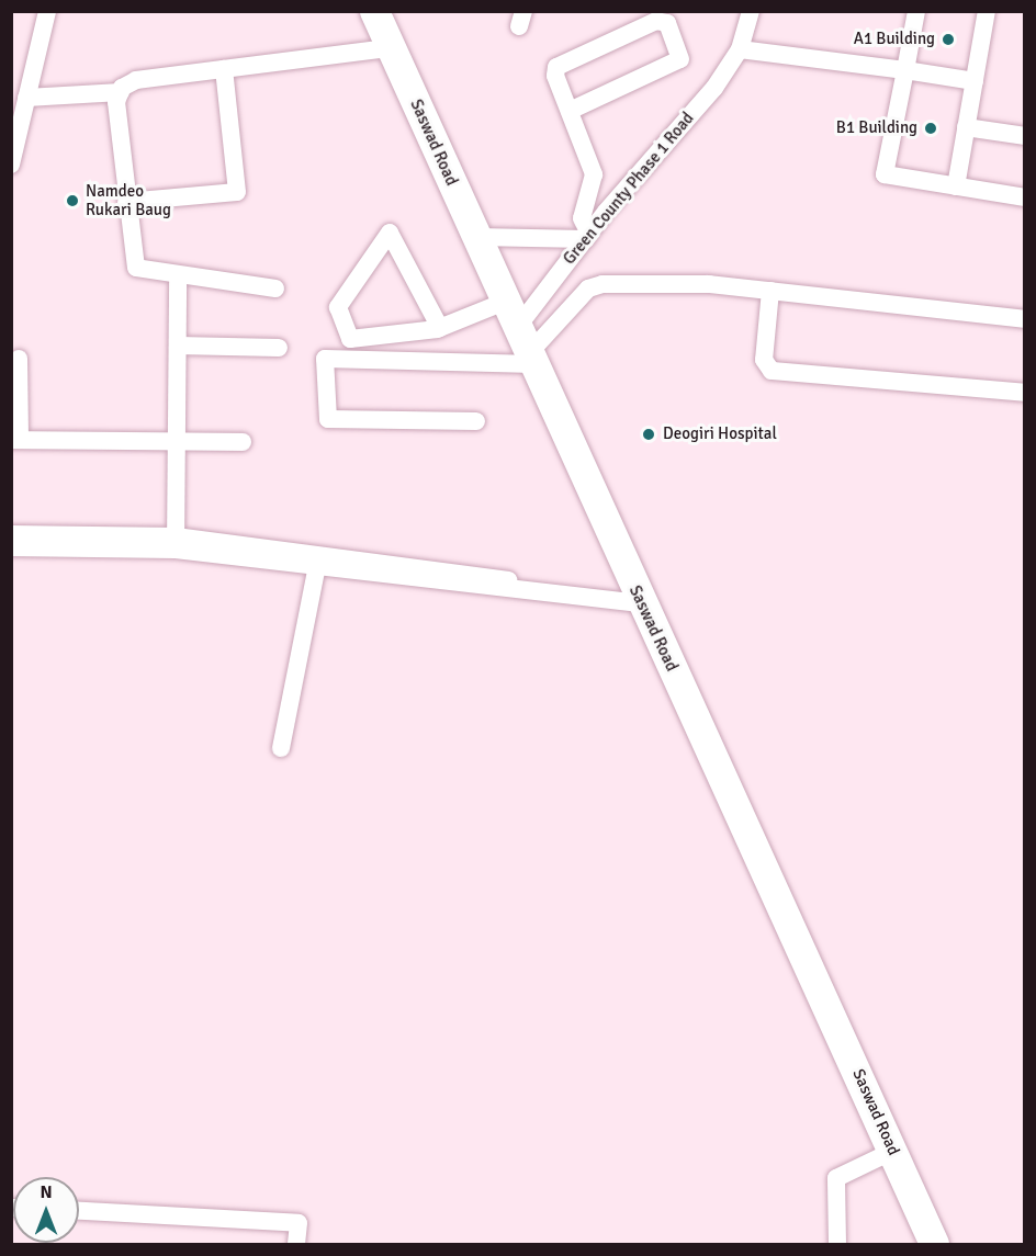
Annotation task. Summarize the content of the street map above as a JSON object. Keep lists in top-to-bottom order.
{
  "streets": {
    "highway": ["Saswad Road"],
    "street": ["Green County Phase 1 Road"]
  },
  "crossings": [
    ["Saswad Road", "Green County Phase 1 Road"]
  ],
  "places": [
    "A1 Building",
    "B1 Building",
    "Namdeo Rukari Baug",
    "Deogiri Hospital"
  ],
  "north": "top"
}
